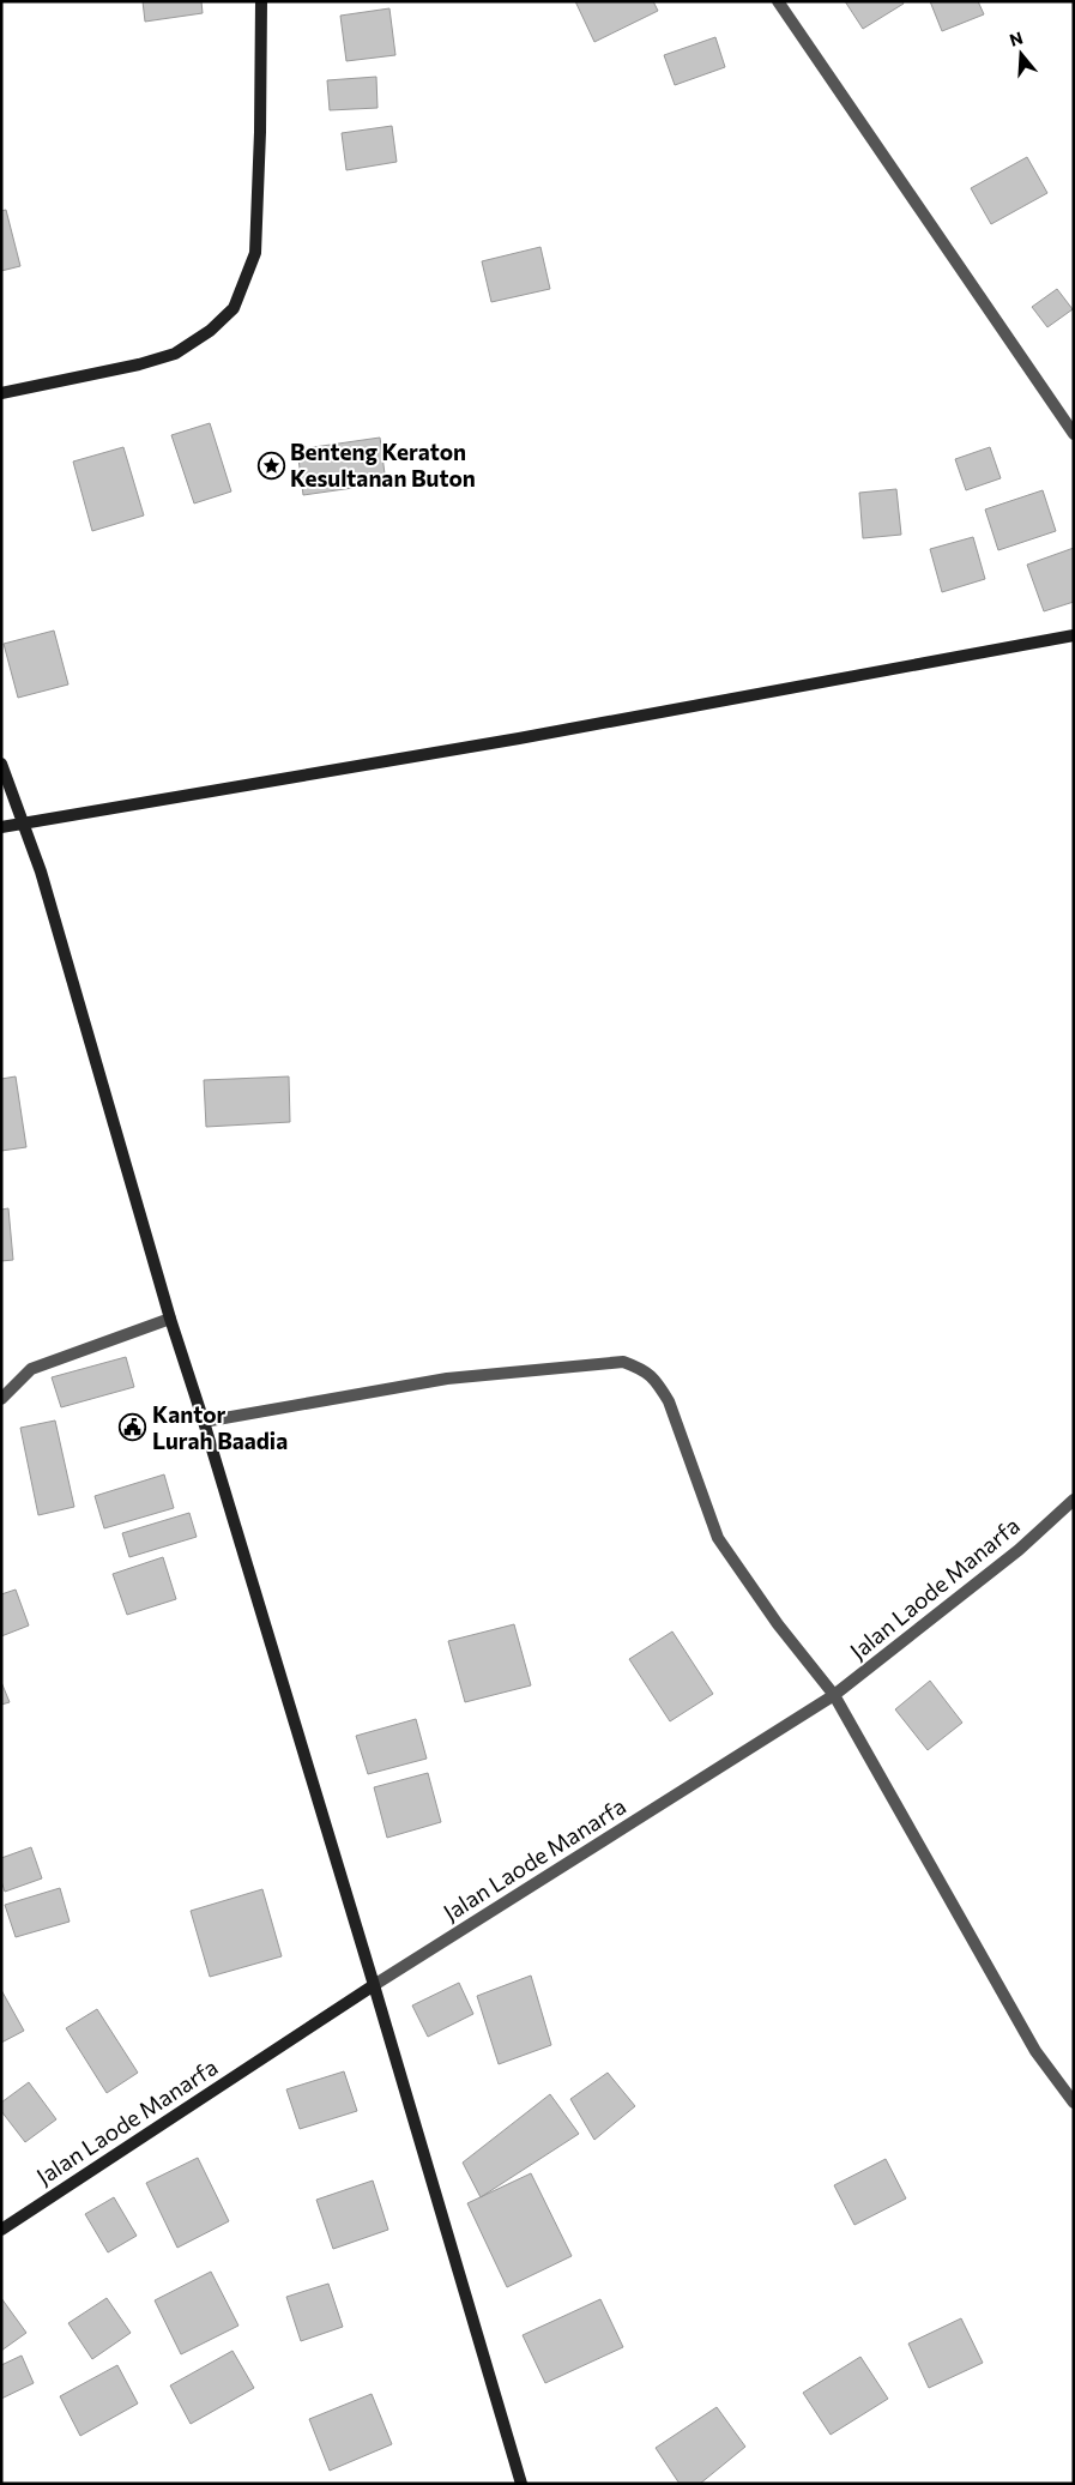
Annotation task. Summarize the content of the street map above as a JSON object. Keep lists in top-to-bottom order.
{
  "streets": {
    "main road": ["Jalan Laode Manarfa"]
  },
  "places": {
    "place": ["Benteng Keraton Kesultanan Buton"],
    "public building": ["Kantor Lurah Baadia"]
  },
  "north": "top"
}
